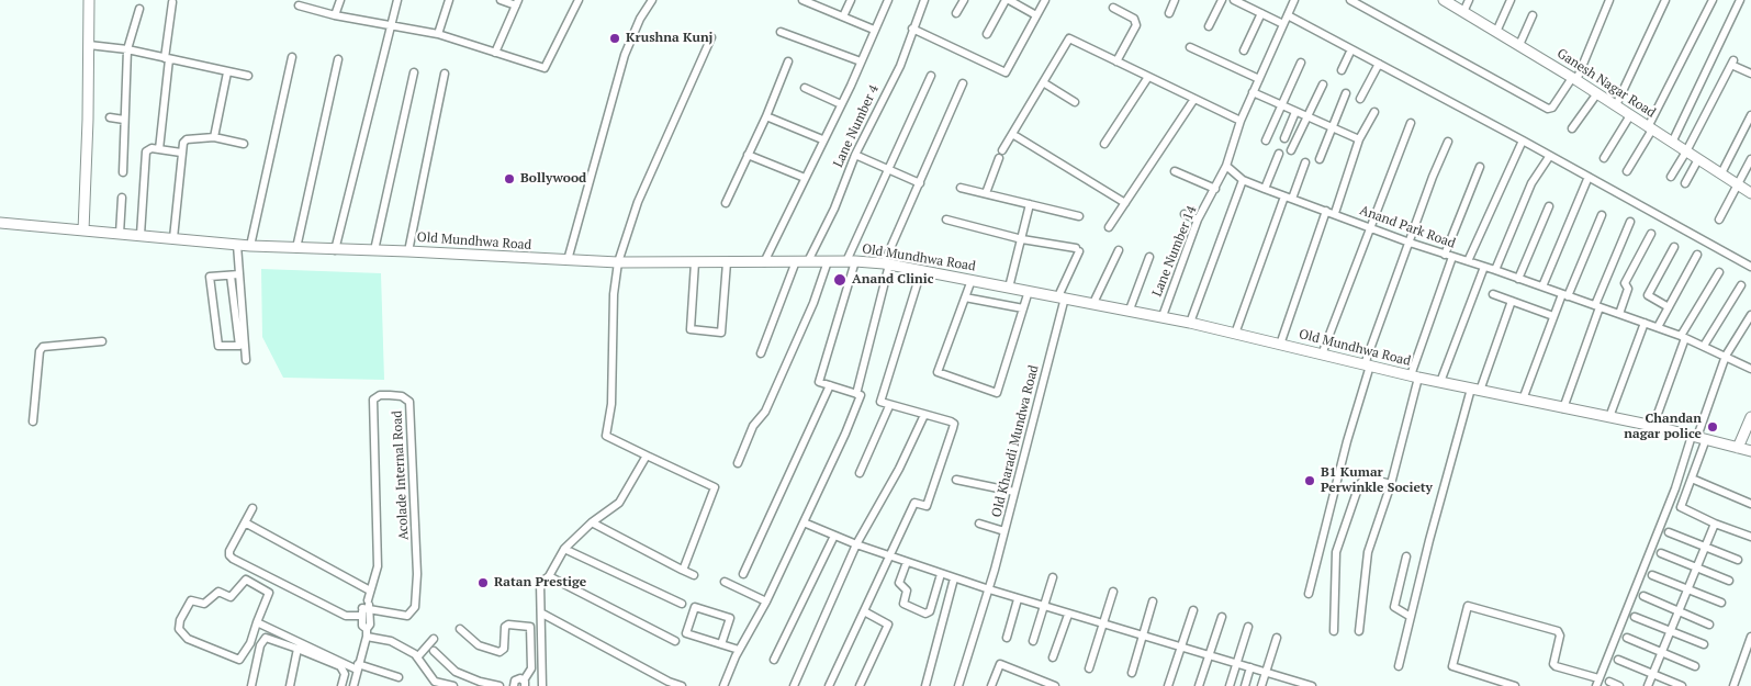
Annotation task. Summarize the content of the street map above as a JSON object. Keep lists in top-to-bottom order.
{
  "streets": {
    "street": [
      "Ganesh Nagar Road",
      "Lane Number 4",
      "Anand Park Road",
      "Old Mundhwa Road",
      "Lane Number 14",
      "Old Kharadi Mundwa Road",
      "Acolade Internal Road"
    ]
  },
  "crossings": [
    ["Lane Number 4", "Old Mundhwa Road"],
    ["Anand Park Road", "Lane Number 14"],
    ["Old Mundhwa Road", "Lane Number 14"],
    ["Old Mundhwa Road", "Old Kharadi Mundwa Road"]
  ],
  "places": [
    "Krushna Kunj",
    "Bollywood",
    "Anand Clinic",
    "Chandan nagar police",
    "B1 Kumar Perwinkle Society",
    "Ratan Prestige"
  ]
}
